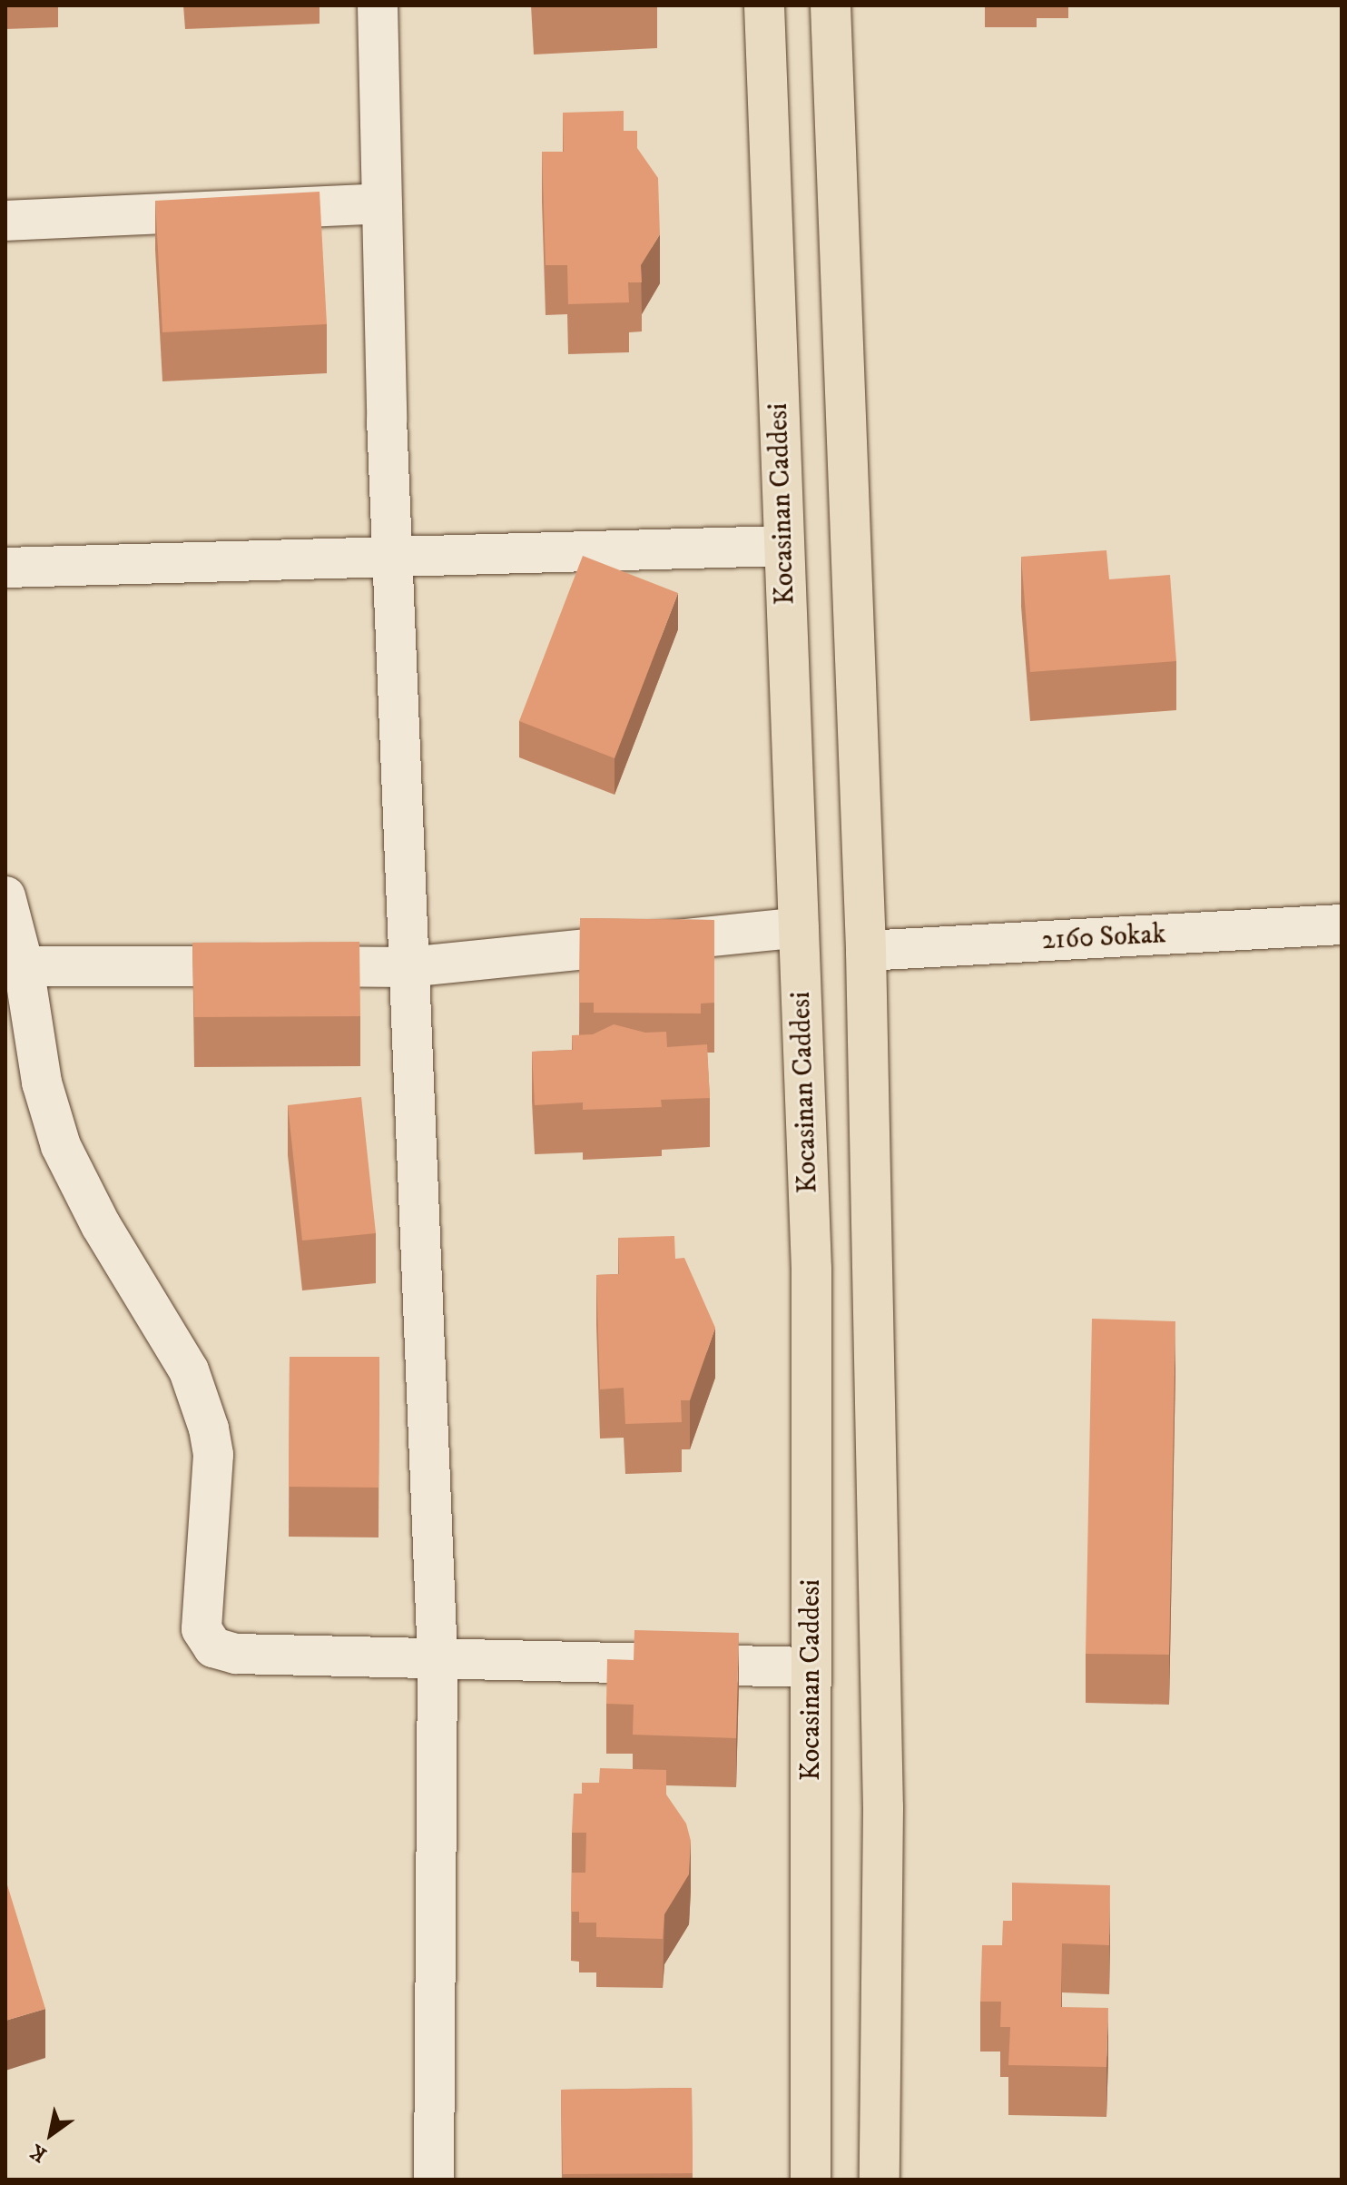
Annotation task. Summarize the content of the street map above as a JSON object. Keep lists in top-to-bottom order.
{
  "streets": {
    "main road": ["Kocasinan Caddesi"],
    "street": ["2160 Sokak"]
  },
  "north": "bottom left"
}
